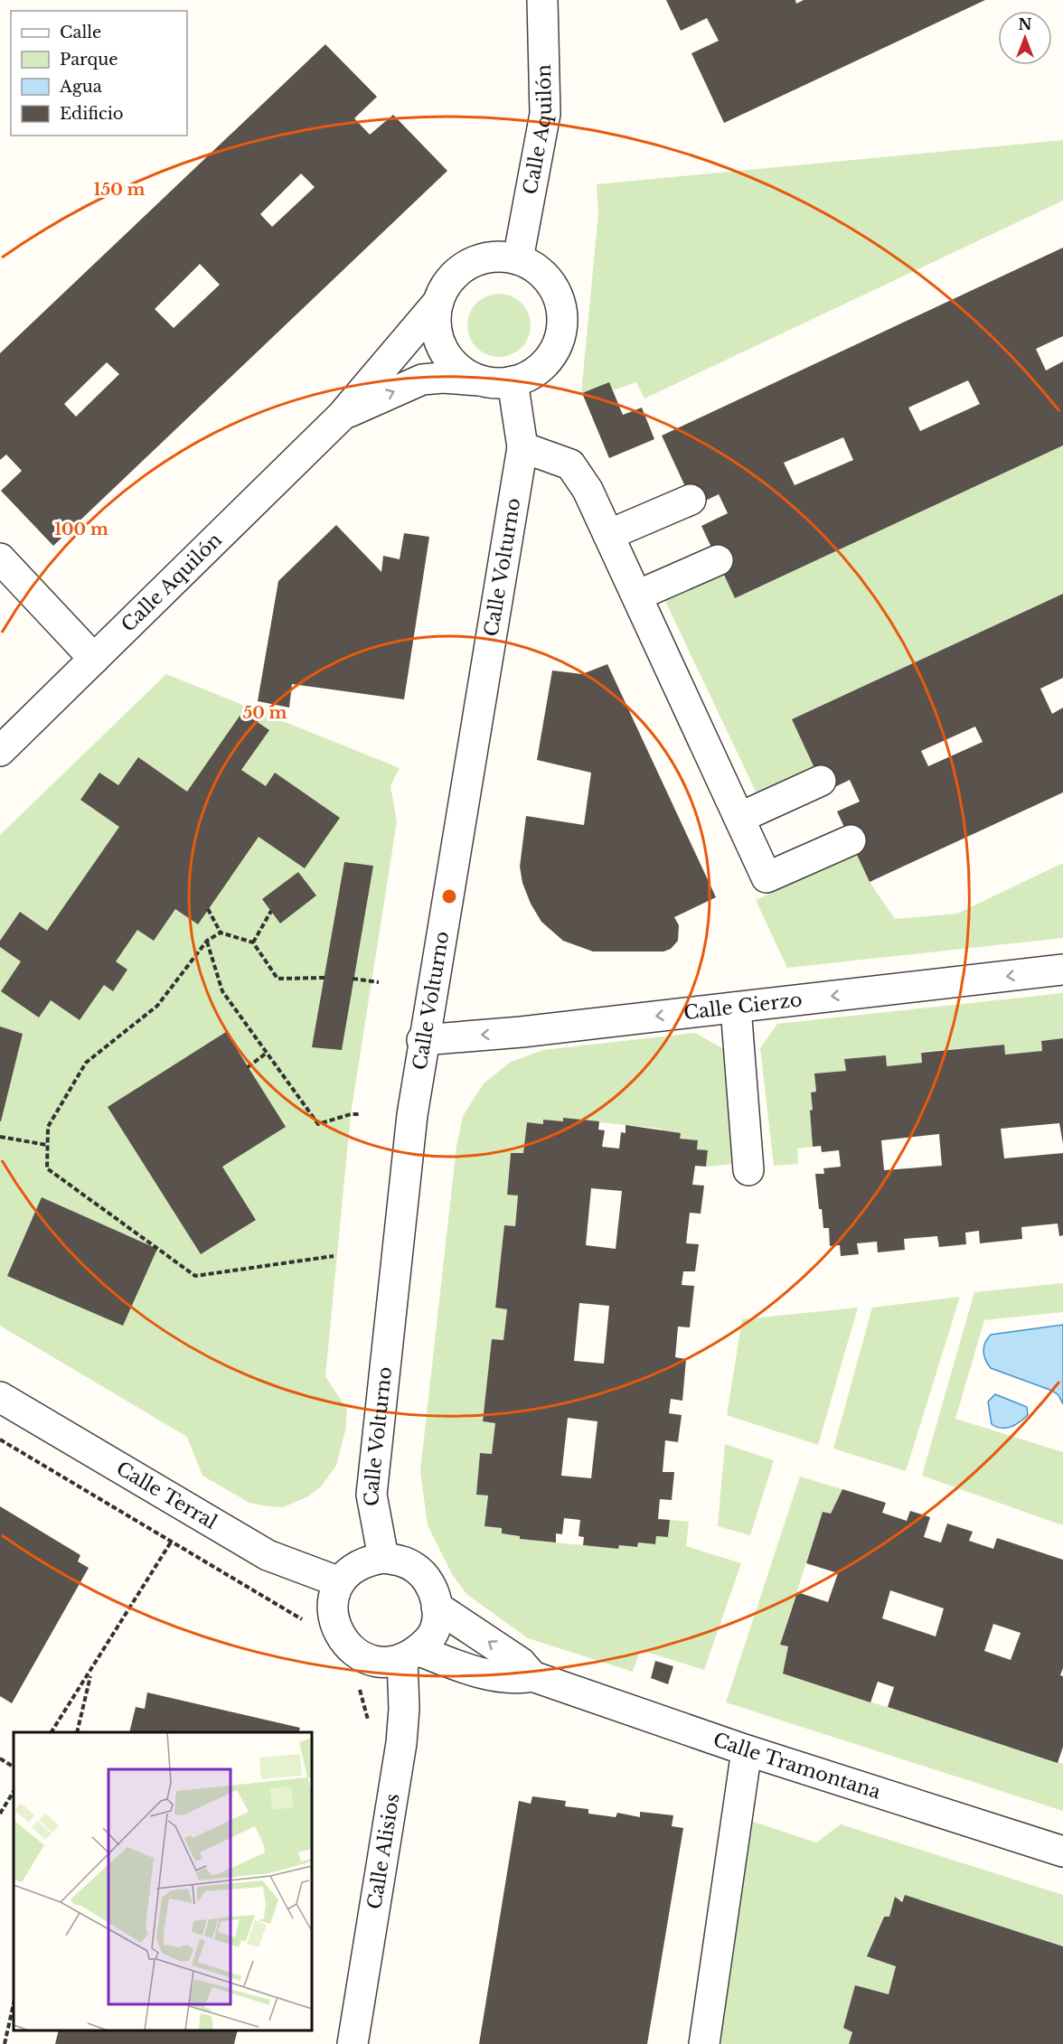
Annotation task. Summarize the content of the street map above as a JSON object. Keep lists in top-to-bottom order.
{
  "streets": {
    "street": [
      "Calle Aquilón",
      "Calle Volturno",
      "Calle Cierzo",
      "Calle Terral",
      "Calle Tramontana",
      "Calle Alisios"
    ]
  },
  "crossings": [
    ["Calle Aquilón", "Calle Volturno"],
    ["Calle Volturno", "Calle Cierzo"],
    ["Calle Volturno", "Calle Terral"],
    ["Calle Volturno", "Calle Tramontana"],
    ["Calle Volturno", "Calle Alisios"],
    ["Calle Terral", "Calle Tramontana"],
    ["Calle Terral", "Calle Alisios"],
    ["Calle Tramontana", "Calle Alisios"]
  ],
  "one_way": ["Calle Cierzo"],
  "legend": [
    "Calle",
    "Parque",
    "Agua",
    "Edificio"
  ],
  "north": "top",
  "rings": ["150 m", "100 m", "50 m"]
}
